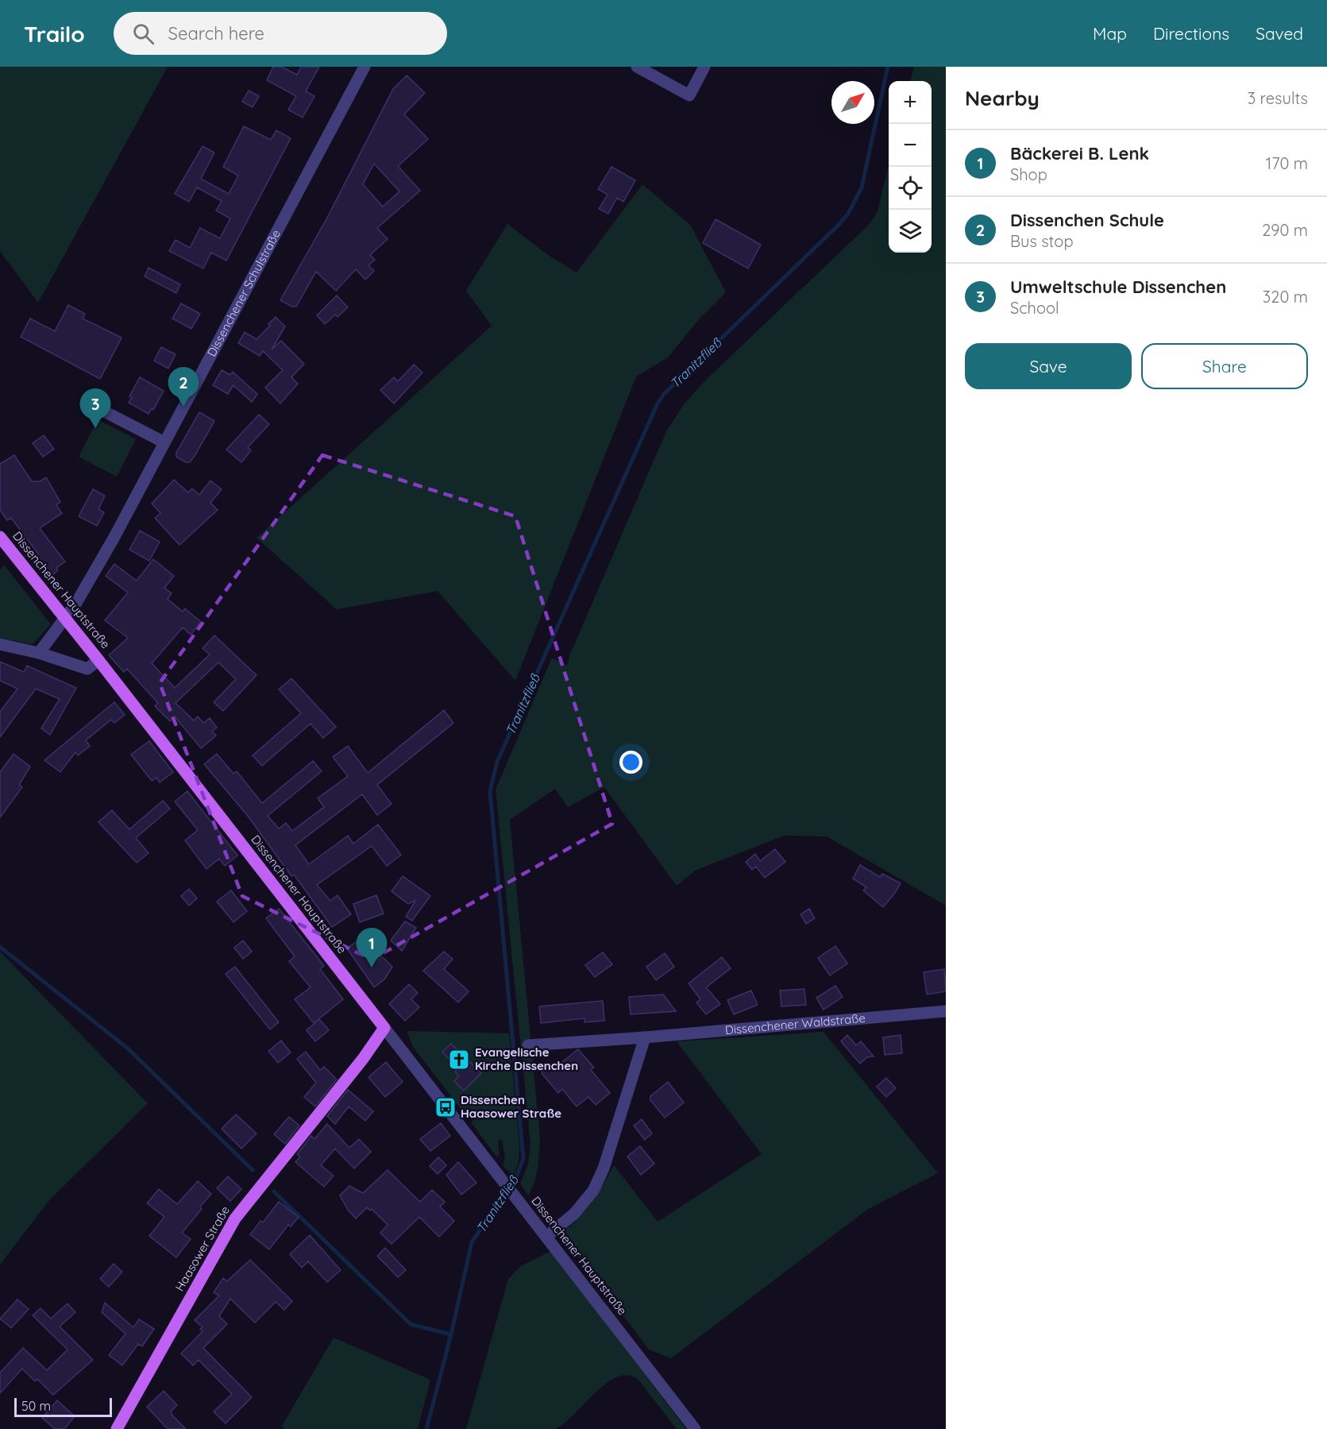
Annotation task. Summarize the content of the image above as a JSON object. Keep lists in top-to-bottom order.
{
  "streets": {
    "main road": ["Dissenchener Hauptstraße", "Haasower Straße"],
    "street": ["Dissenchener Schulstraße", "Dissenchener Waldstraße"]
  },
  "crossings": [
    ["Dissenchener Schulstraße", "Dissenchener Hauptstraße"],
    ["Dissenchener Hauptstraße", "Haasower Straße"]
  ],
  "water": ["Tranitzfließ"],
  "places": {
    "church": ["Evangelische Kirche Dissenchen"],
    "bus stop": ["Dissenchen Haasower Straße"]
  },
  "scale_bar": "50 m",
  "north": "top right",
  "page": {
    "header": "Trailo",
    "search": "Search here",
    "nav": ["Map", "Directions", "Saved"],
    "heading": ["Nearby", "3 results"],
    "map_buttons": ["+", "−"],
    "list": [
      {
        "mark": "1",
        "name": "Bäckerei B. Lenk",
        "note": "Shop",
        "value": "170 m"
      },
      {
        "mark": "2",
        "name": "Dissenchen Schule",
        "note": "Bus stop",
        "value": "290 m"
      },
      {
        "mark": "3",
        "name": "Umweltschule Dissenchen",
        "note": "School",
        "value": "320 m"
      }
    ],
    "buttons": ["Save", "Share"],
    "pins": ["2", "3", "1"],
    "scale": "50 m"
  }
}
